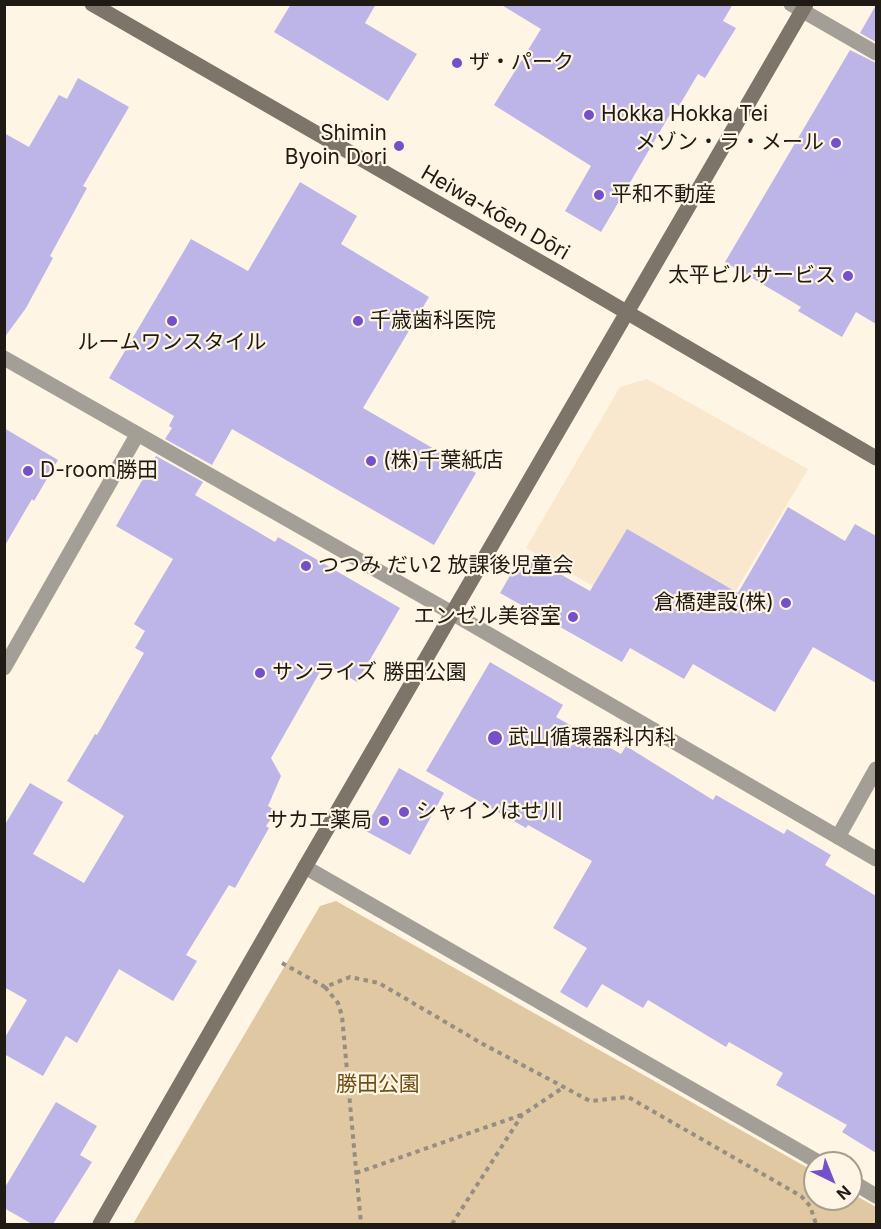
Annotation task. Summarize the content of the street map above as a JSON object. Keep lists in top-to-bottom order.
{
  "streets": {
    "street": ["Heiwa-kōen Dōri"]
  },
  "parks": ["勝田公園"],
  "places": [
    "ザ・パーク",
    "Hokka Hokka Tei",
    "メゾン・ラ・メール",
    "Shimin Byoin Dori",
    "平和不動産",
    "太平ビルサービス",
    "ルームワンスタイル",
    "千歳歯科医院",
    "(株)千葉紙店",
    "D-room勝田",
    "つつみ だい2 放課後児童会",
    "倉橋建設(株)",
    "エンゼル美容室",
    "サンライズ 勝田公園",
    "武山循環器科内科",
    "シャインはせ川",
    "サカエ薬局"
  ],
  "north": "bottom right"
}
